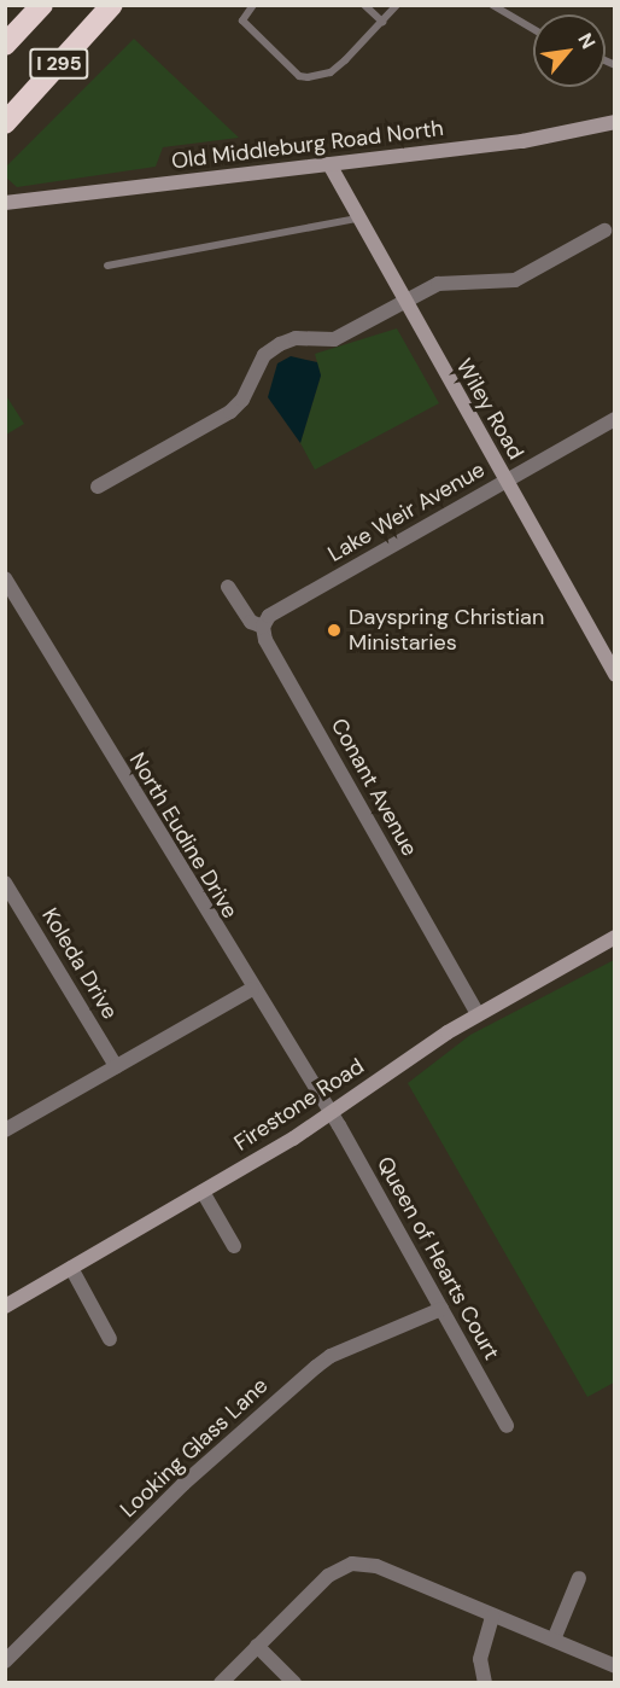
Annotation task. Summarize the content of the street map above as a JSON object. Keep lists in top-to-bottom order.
{
  "streets": {
    "highway": ["I 295"],
    "street": [
      "Old Middleburg Road North",
      "Wiley Road",
      "Lake Weir Avenue",
      "Conant Avenue",
      "North Eudine Drive",
      "Koleda Drive",
      "Firestone Road",
      "Queen of Hearts Court",
      "Looking Glass Lane"
    ]
  },
  "crossings": [
    ["Old Middleburg Road North", "Wiley Road"],
    ["Wiley Road", "Lake Weir Avenue"],
    ["Lake Weir Avenue", "Conant Avenue"],
    ["Conant Avenue", "Firestone Road"],
    ["North Eudine Drive", "Firestone Road"],
    ["North Eudine Drive", "Queen of Hearts Court"],
    ["Firestone Road", "Queen of Hearts Court"],
    ["Queen of Hearts Court", "Looking Glass Lane"]
  ],
  "places": ["Dayspring Christian Ministaries"],
  "north": "top right"
}
